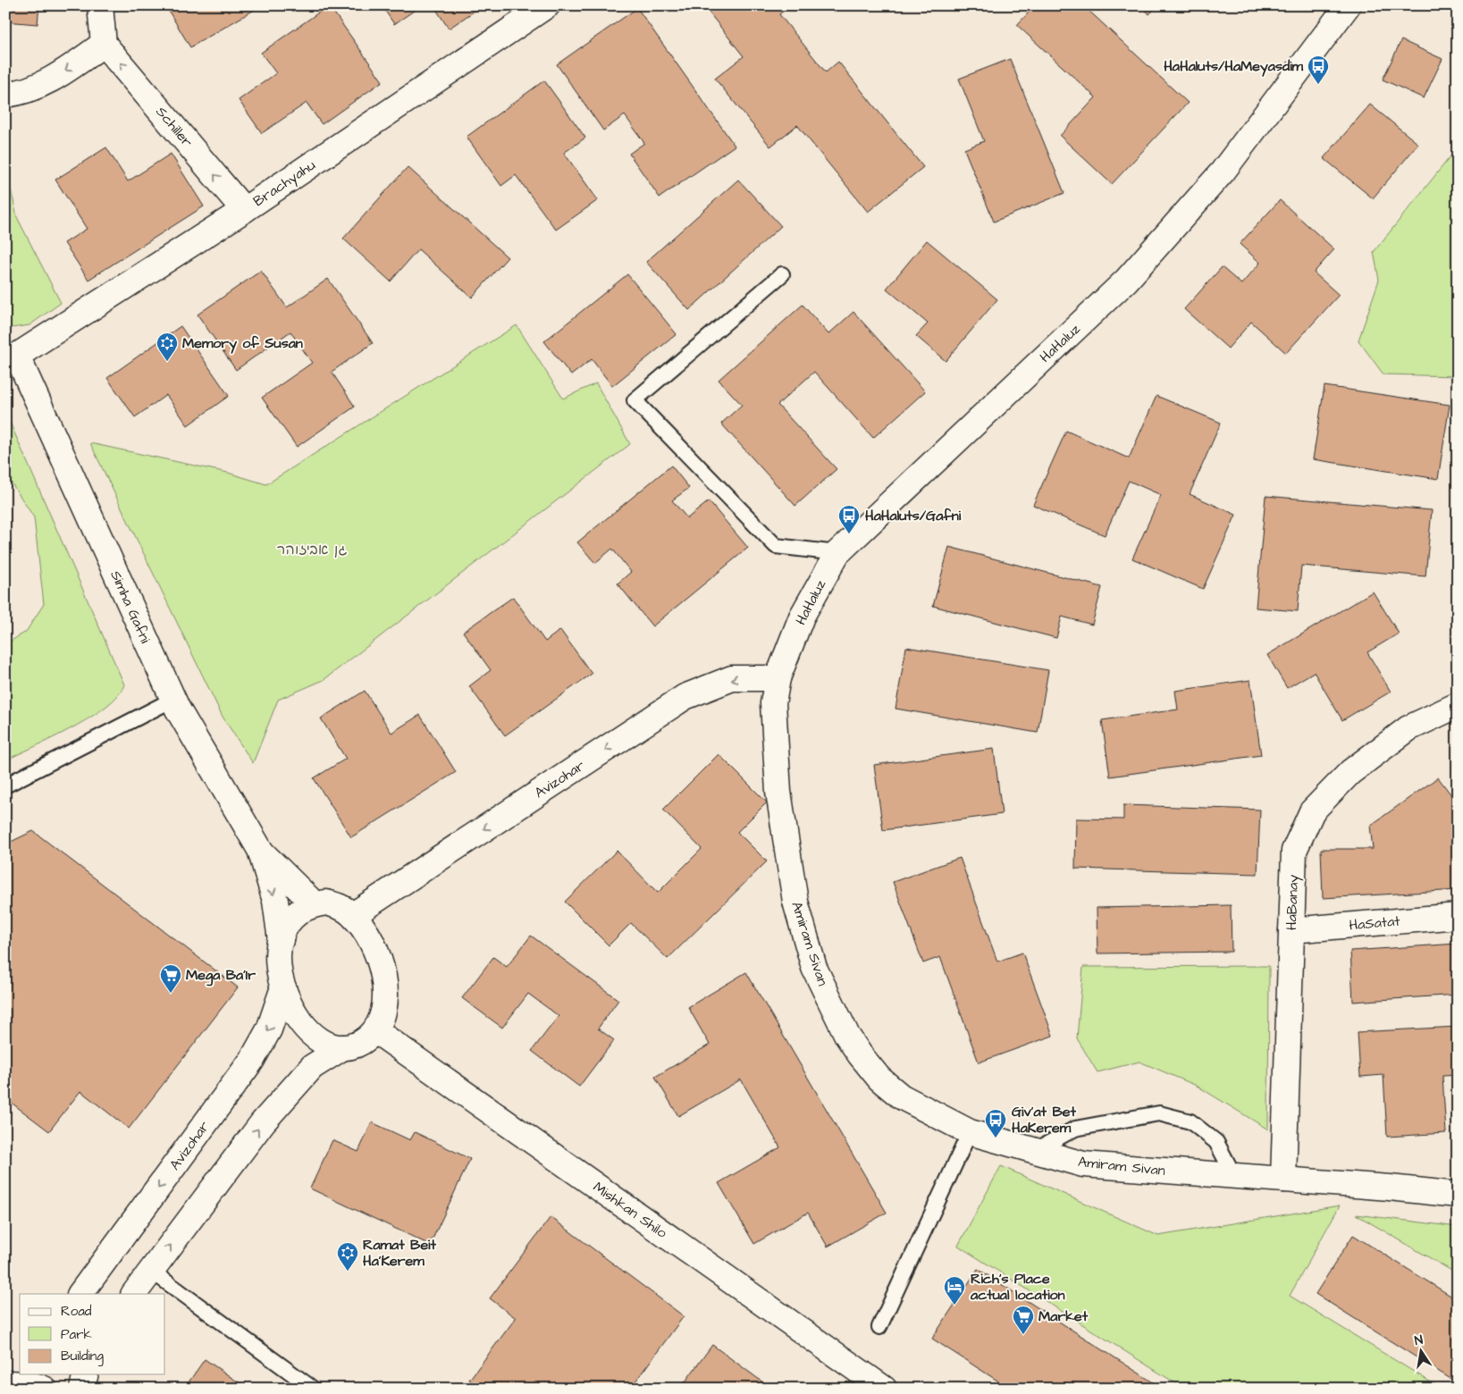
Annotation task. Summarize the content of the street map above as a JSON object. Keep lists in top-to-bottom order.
{
  "streets": {
    "street": [
      "Schiller",
      "Brachyahu",
      "HaHaluz",
      "Simha Gafni",
      "Avizohar",
      "HaBanay",
      "HaSatat",
      "Amiram Sivan",
      "Mishkan Shilo"
    ]
  },
  "crossings": [
    ["Schiller", "Brachyahu"],
    ["Brachyahu", "Simha Gafni"],
    ["HaHaluz", "Avizohar"],
    ["HaHaluz", "Amiram Sivan"],
    ["Simha Gafni", "Avizohar"],
    ["Simha Gafni", "Mishkan Shilo"],
    ["Avizohar", "Amiram Sivan"],
    ["Avizohar", "Mishkan Shilo"],
    ["HaBanay", "HaSatat"],
    ["HaBanay", "Amiram Sivan"]
  ],
  "one_way": ["Schiller"],
  "parks": ["גן אביזוהר"],
  "places": {
    "bus stop": ["HaHaluts/HaMeyasdim", "HaHaluts/Gafni", "Giv'at Bet HaKerem"],
    "synagogue": ["Memory of Susan", "Ramat Beit Ha'Kerem"],
    "supermarket": ["Mega Ba'Ir", "Market"],
    "hotel": ["Rich's Place actual location"]
  },
  "legend": ["Road", "Park", "Building"],
  "north": "top"
}
